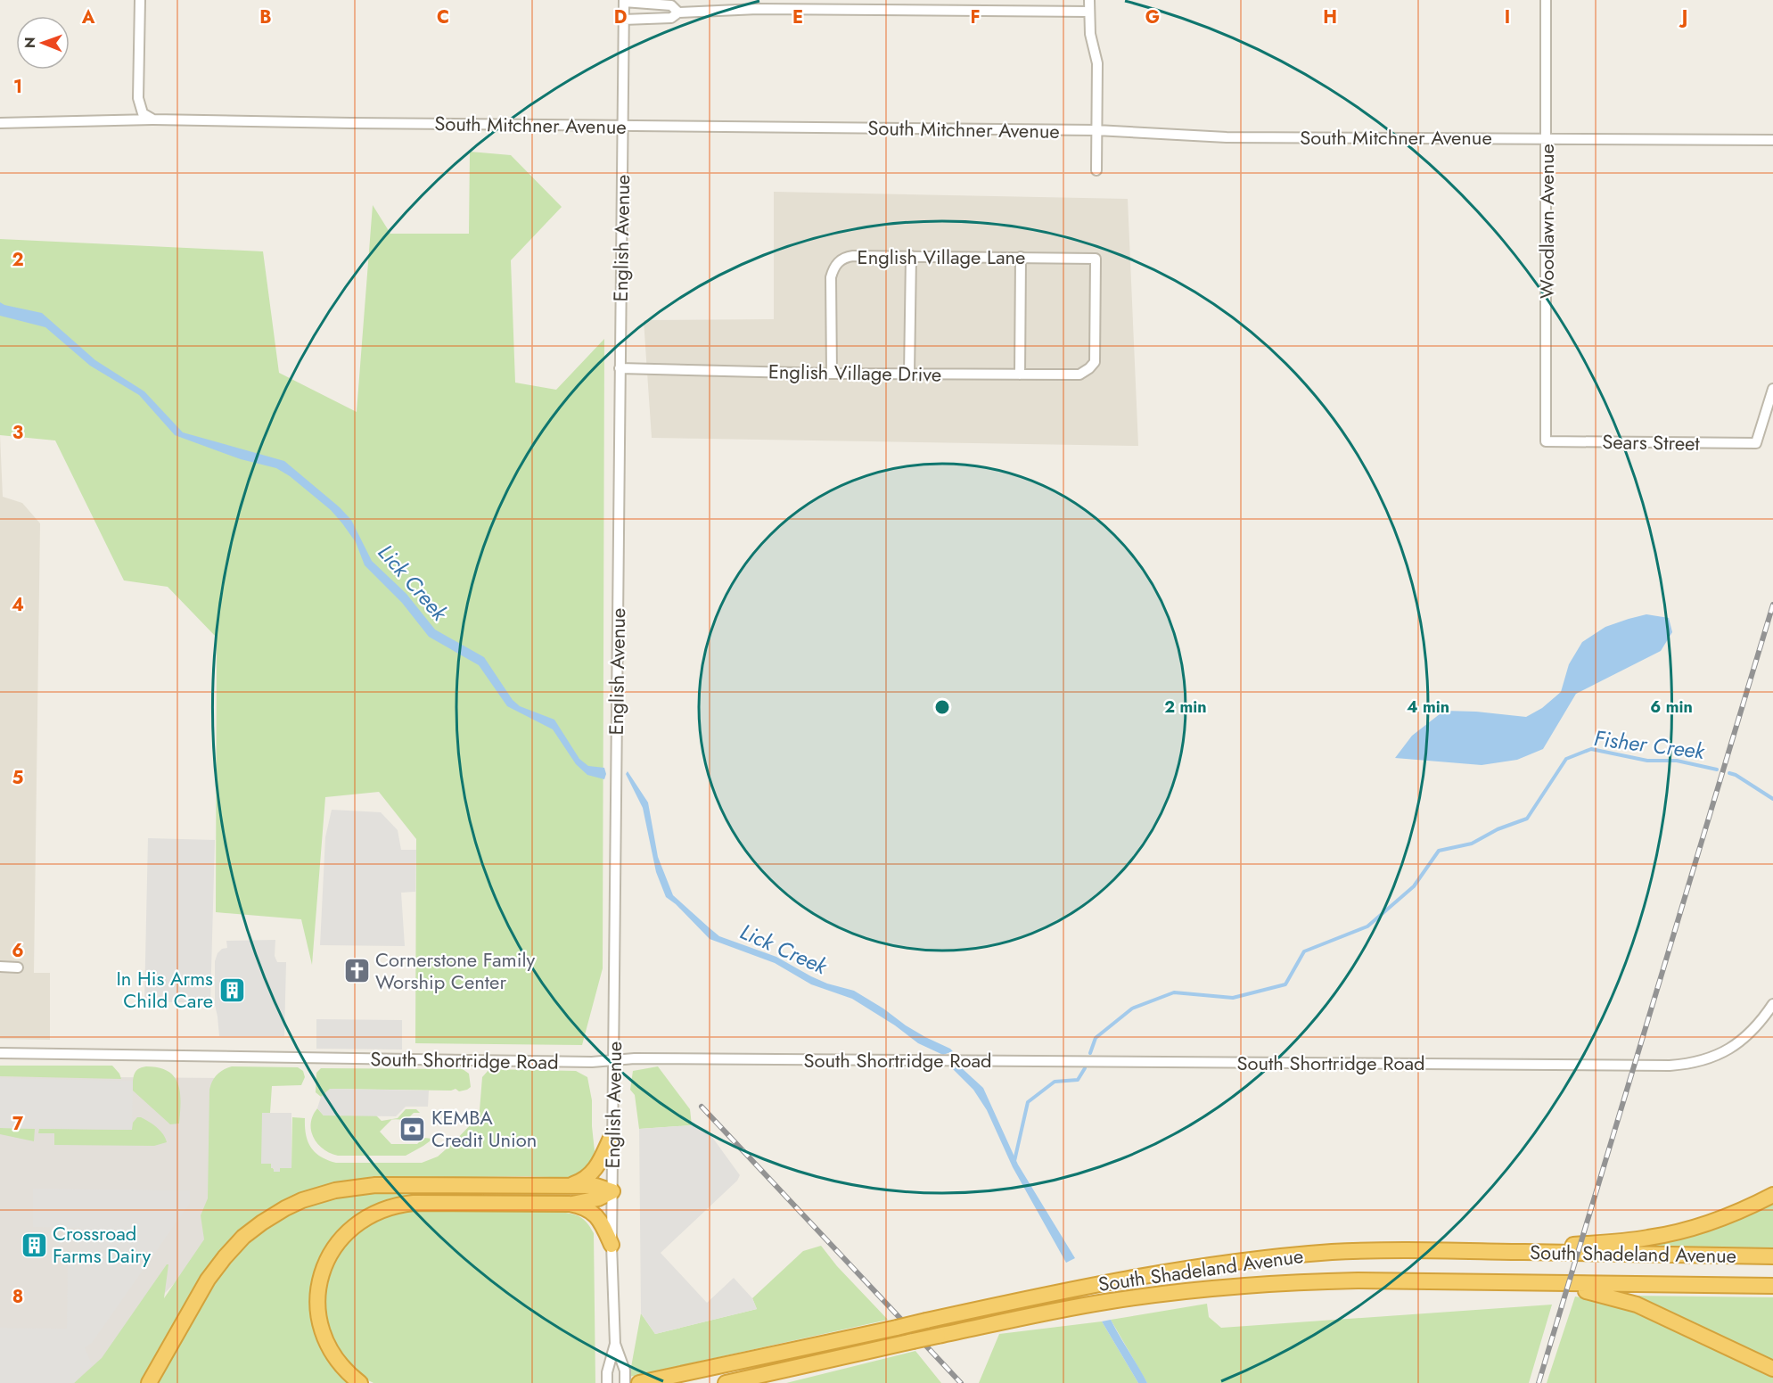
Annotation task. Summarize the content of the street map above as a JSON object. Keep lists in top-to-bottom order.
{
  "streets": {
    "highway": ["South Shadeland Avenue"],
    "street": [
      "South Mitchner Avenue",
      "Woodlawn Avenue",
      "English Avenue",
      "English Village Lane",
      "English Village Drive",
      "Sears Street",
      "South Shortridge Road"
    ]
  },
  "crossings": [
    ["South Mitchner Avenue", "Woodlawn Avenue"],
    ["South Mitchner Avenue", "English Avenue"],
    ["Woodlawn Avenue", "Sears Street"],
    ["English Avenue", "English Village Drive"],
    ["English Avenue", "South Shortridge Road"],
    ["English Village Lane", "English Village Drive"]
  ],
  "water": ["Lick Creek", "Fisher Creek"],
  "places": {
    "church": ["Cornerstone Family Worship Center"],
    "building": ["In His Arms Child Care", "Crossroad Farms Dairy"],
    "bank": ["KEMBA Credit Union"]
  },
  "north": "left",
  "grid": {
    "columns": [
      "A",
      "B",
      "C",
      "D",
      "E",
      "F",
      "G",
      "H",
      "I",
      "J"
    ],
    "rows": [
      "1",
      "2",
      "3",
      "4",
      "5",
      "6",
      "7",
      "8"
    ]
  },
  "rings": ["2 min", "4 min", "6 min"]
}
